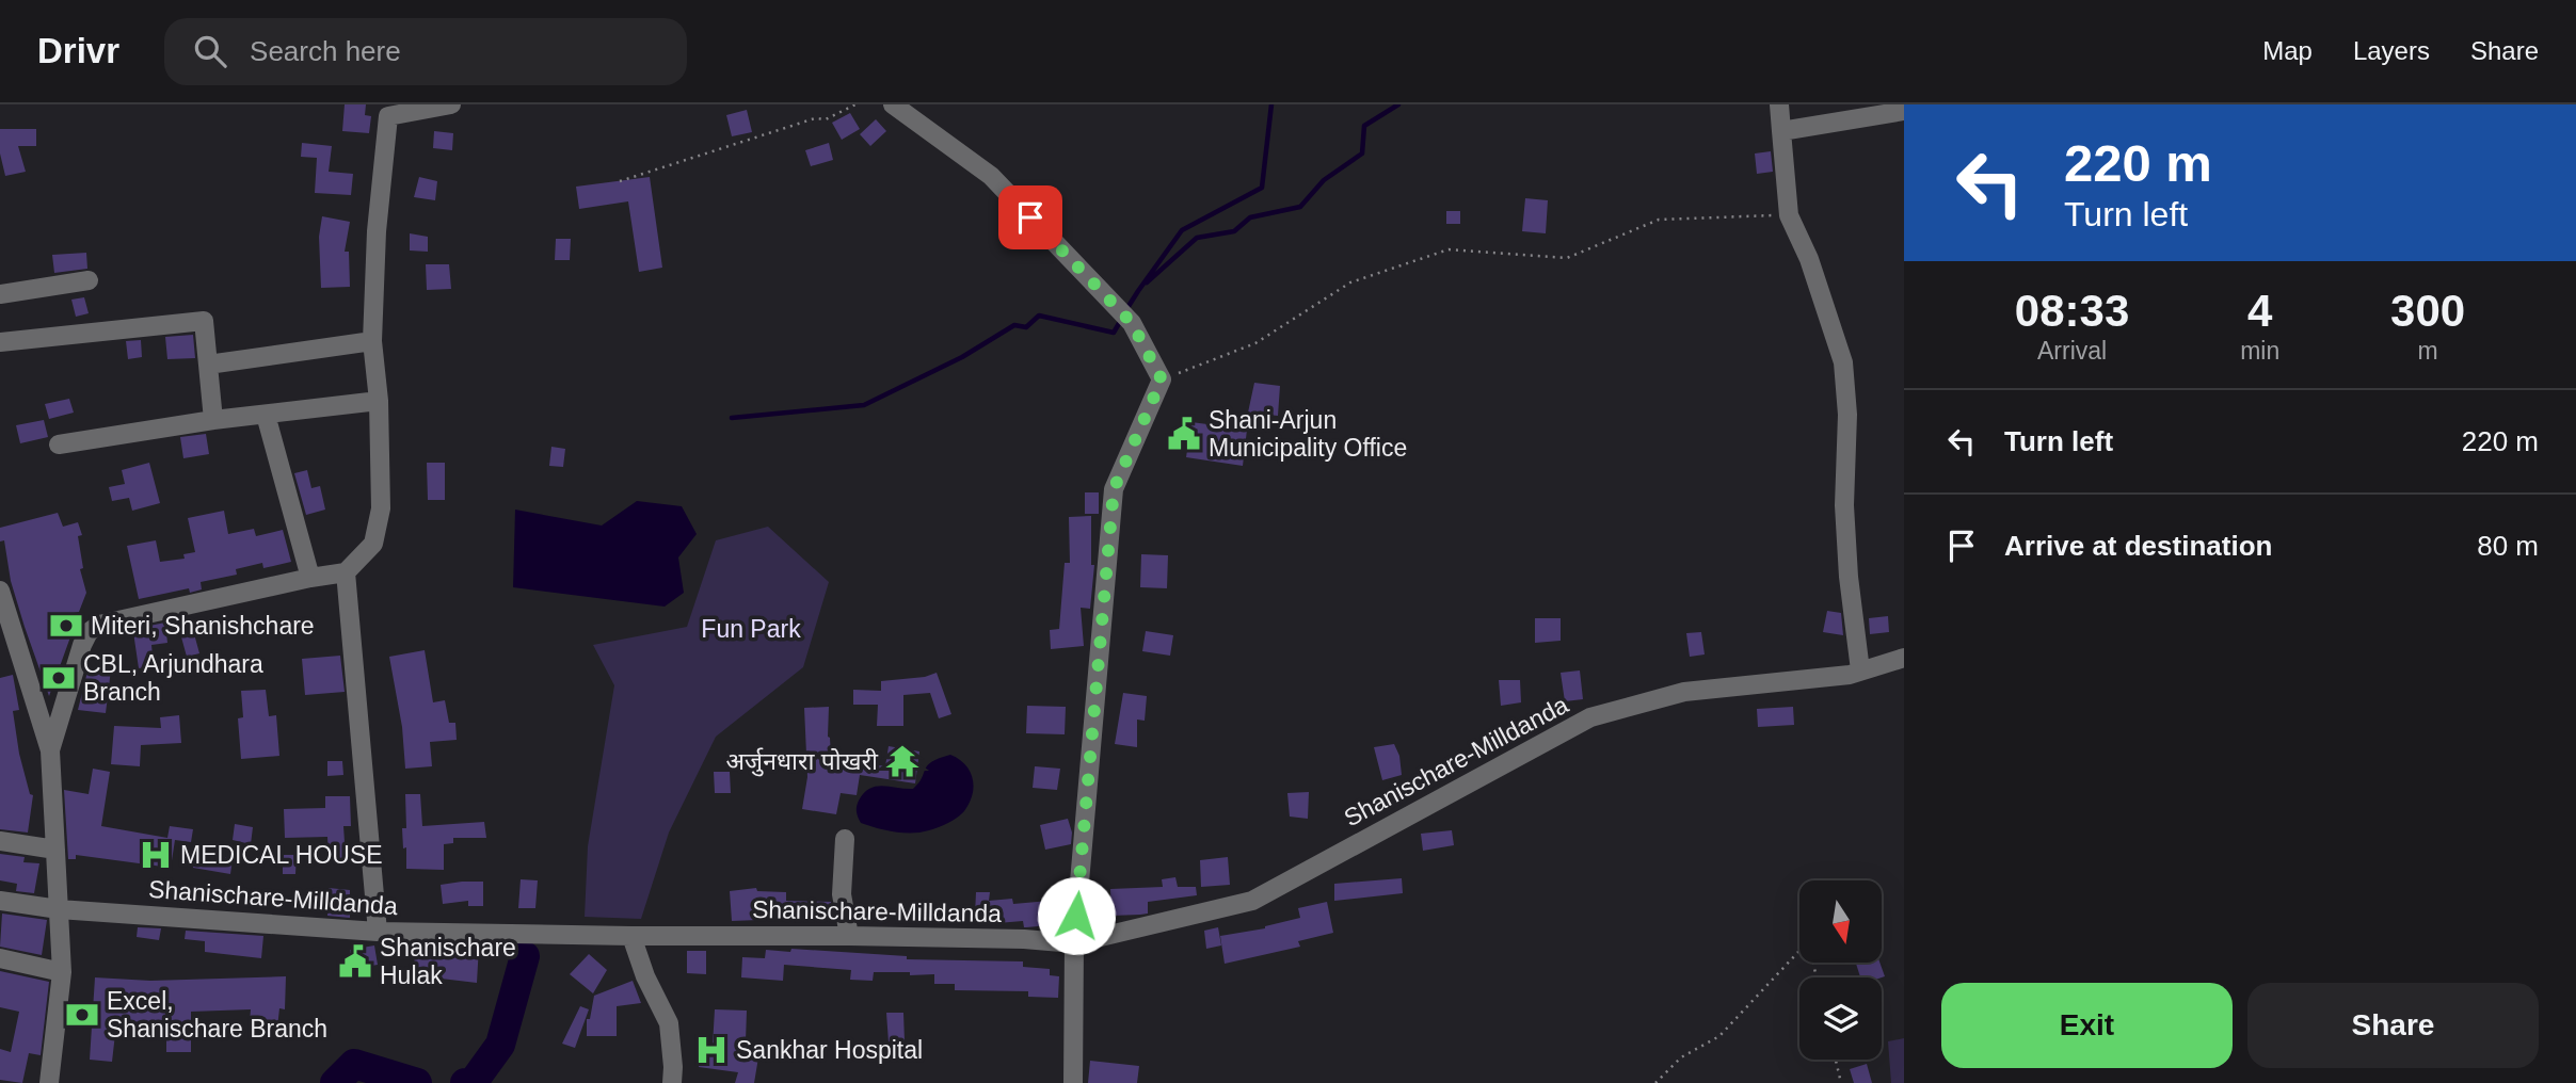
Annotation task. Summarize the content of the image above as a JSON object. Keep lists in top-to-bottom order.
{
  "streets": {
    "street": ["Shanischare-Milldanda"]
  },
  "parks": ["Fun Park"],
  "places": {
    "public building": ["Shani-Arjun Municipality Office", "Shanischare Hulak"],
    "bank": ["Miteri, Shanishchare", "CBL, Arjundhara Branch", "Excel, Shanischare Branch"],
    "temple": ["अर्जुनधारा पोखरी"],
    "hospital": ["MEDICAL HOUSE", "Sankhar Hospital"]
  },
  "north": "bottom",
  "page": {
    "header": "Drivr",
    "search": "Search here",
    "nav": ["Map", "Layers", "Share"],
    "turn": ["220 m", "Turn left"],
    "eta": [
      "08:33",
      "Arrival",
      "4",
      "min",
      "300",
      "m"
    ],
    "list": [
      {
        "name": "Turn left",
        "value": "220 m"
      },
      {
        "name": "Arrive at destination",
        "value": "80 m"
      }
    ],
    "buttons": ["Exit", "Share"]
  }
}
